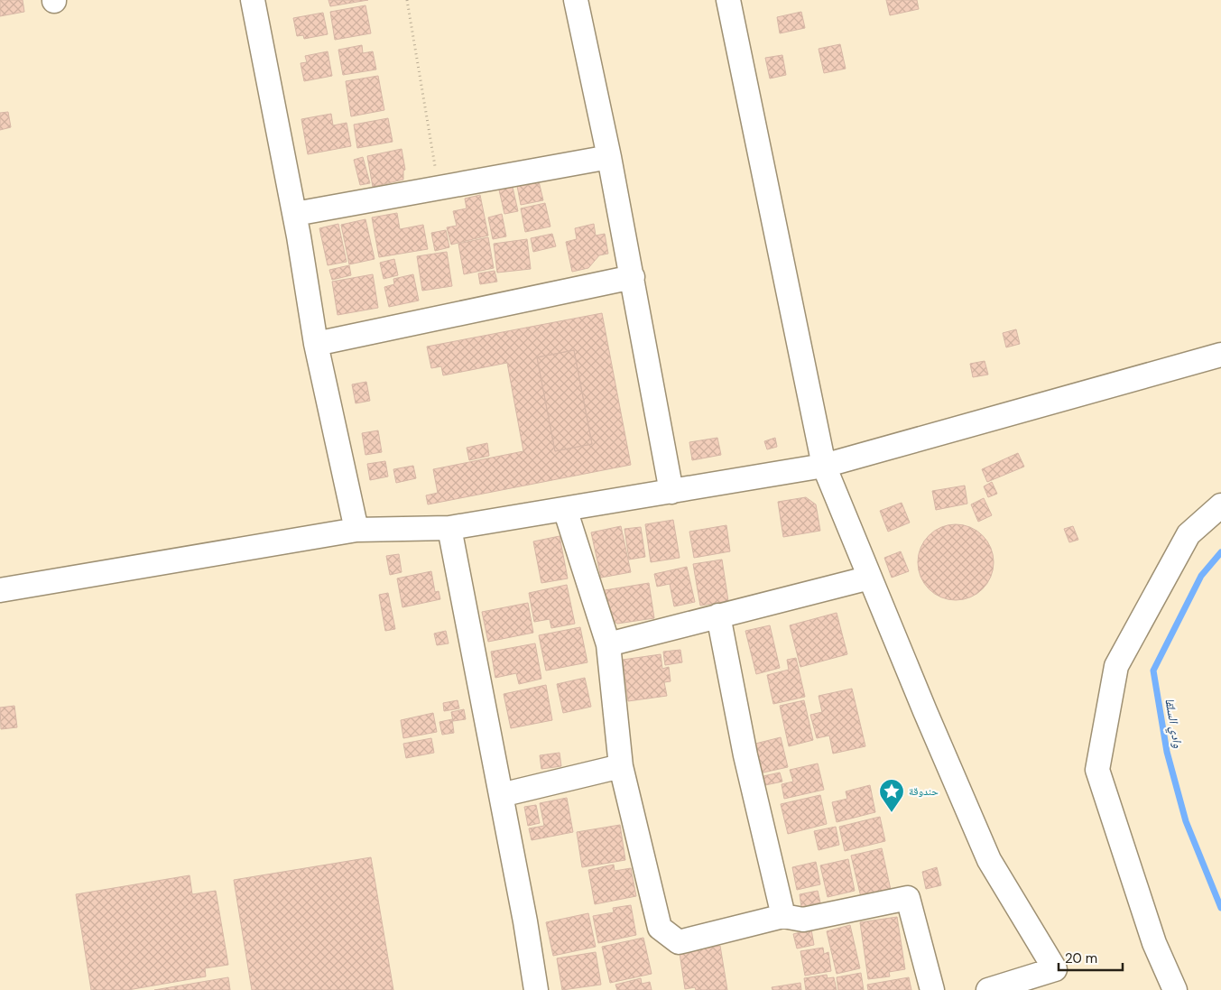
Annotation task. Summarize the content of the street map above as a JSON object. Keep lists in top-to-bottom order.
{
  "water": ["وادي السلقا"],
  "places": {
    "place": ["حندوقة"]
  },
  "scale_bar": "20 m"
}
